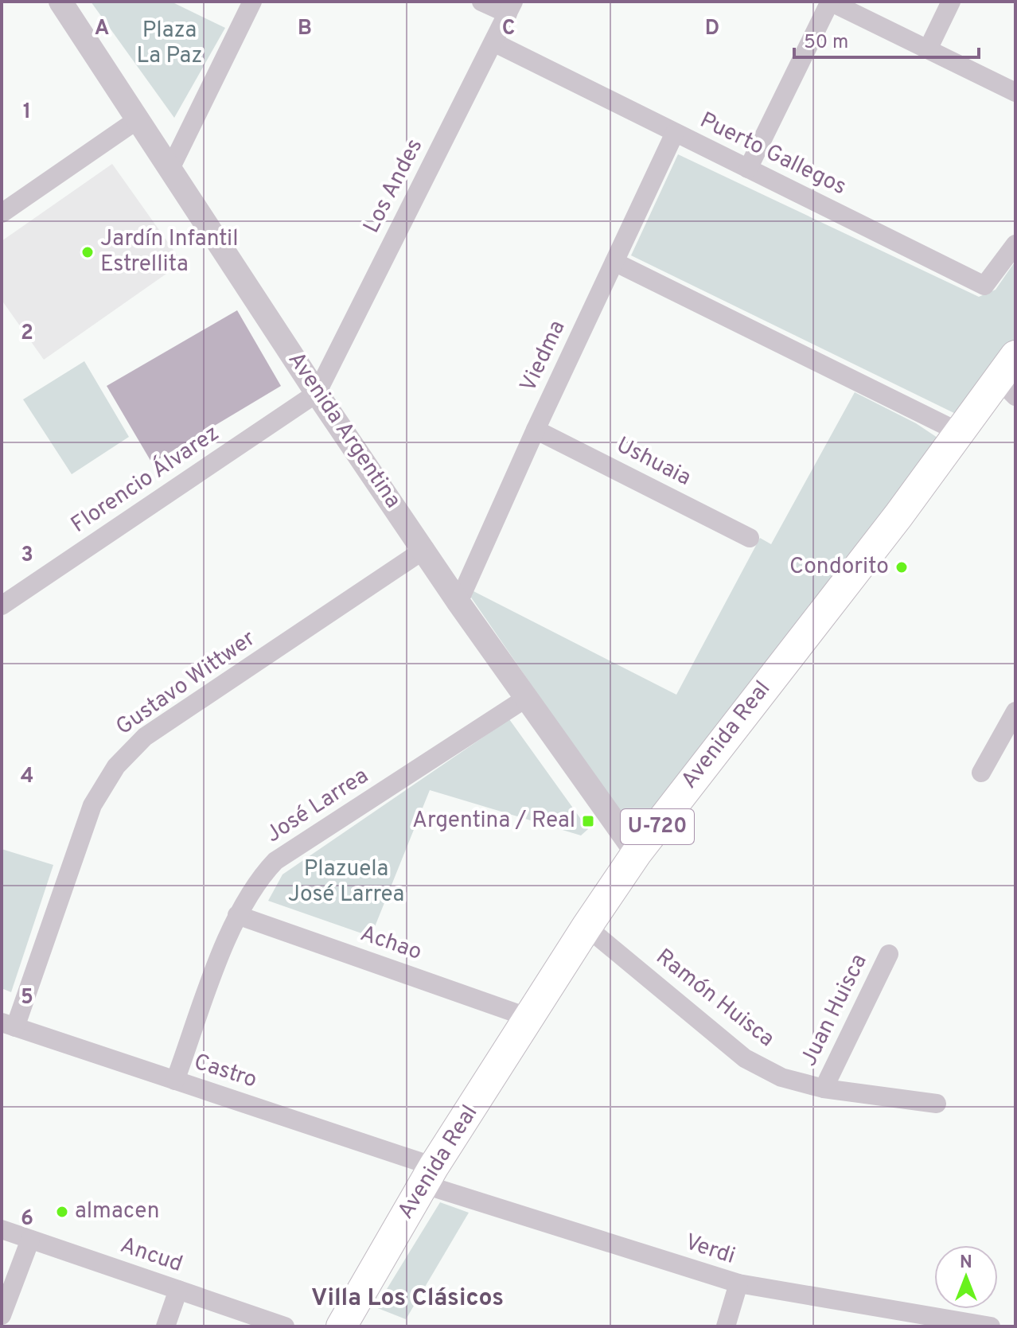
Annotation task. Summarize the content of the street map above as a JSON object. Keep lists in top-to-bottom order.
{
  "streets": {
    "main road": ["Avenida Real", "U-720"],
    "street": [
      "Puerto Gallegos",
      "Los Andes",
      "Viedma",
      "Avenida Argentina",
      "Ushuaia",
      "Florencio Álvarez",
      "Gustavo Wittwer",
      "José Larrea",
      "Achao",
      "Ramón Huisca",
      "Juan Huisca",
      "Castro",
      "Verdi",
      "Ancud"
    ]
  },
  "crossings": [
    ["Puerto Gallegos", "Los Andes"],
    ["Puerto Gallegos", "Viedma"],
    ["Los Andes", "Avenida Argentina"],
    ["Los Andes", "Florencio Álvarez"],
    ["Viedma", "Avenida Argentina"],
    ["Viedma", "Ushuaia"],
    ["Avenida Argentina", "Florencio Álvarez"],
    ["Avenida Argentina", "Gustavo Wittwer"],
    ["Avenida Argentina", "Avenida Real"],
    ["Avenida Argentina", "José Larrea"],
    ["Gustavo Wittwer", "Castro"],
    ["Avenida Real", "Achao"],
    ["Avenida Real", "Ramón Huisca"],
    ["Avenida Real", "Castro"],
    ["Avenida Real", "Verdi"],
    ["José Larrea", "Achao"],
    ["José Larrea", "Castro"],
    ["Ramón Huisca", "Juan Huisca"],
    ["Castro", "Verdi"]
  ],
  "districts": ["Villa Los Clásicos"],
  "parks": ["Plaza La Paz", "Plazuela José Larrea"],
  "places": {
    "other": ["Jardín Infantil Estrellita", "Condorito", "almacen"],
    "transit": ["Argentina / Real"]
  },
  "scale_bar": "50 m",
  "north": "top",
  "grid": {
    "columns": [
      "A",
      "B",
      "C",
      "D"
    ],
    "rows": [
      "1",
      "2",
      "3",
      "4",
      "5",
      "6"
    ]
  }
}
